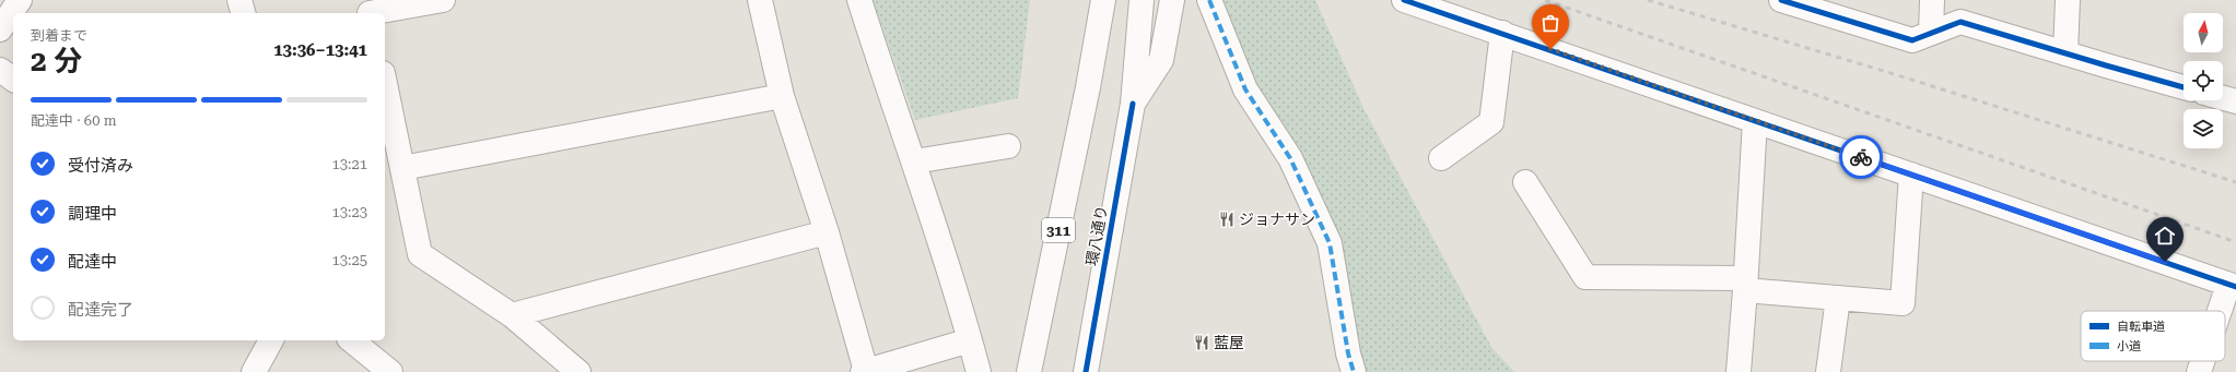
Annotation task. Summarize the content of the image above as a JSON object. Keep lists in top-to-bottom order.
{
  "streets": {
    "street": ["311", "環八通り"]
  },
  "places": {
    "restaurant": ["ジョナサン", "藍屋"]
  },
  "legend": ["自転車道", "小道"],
  "north": "top",
  "page": {
    "heading": ["2 分", "到着まで", "13:36–13:41"],
    "bar": "配達中 · 60 m",
    "list": [
      ["受付済み", "13:21"],
      ["調理中", "13:23"],
      ["配達中", "13:25"],
      "配達完了"
    ]
  }
}
